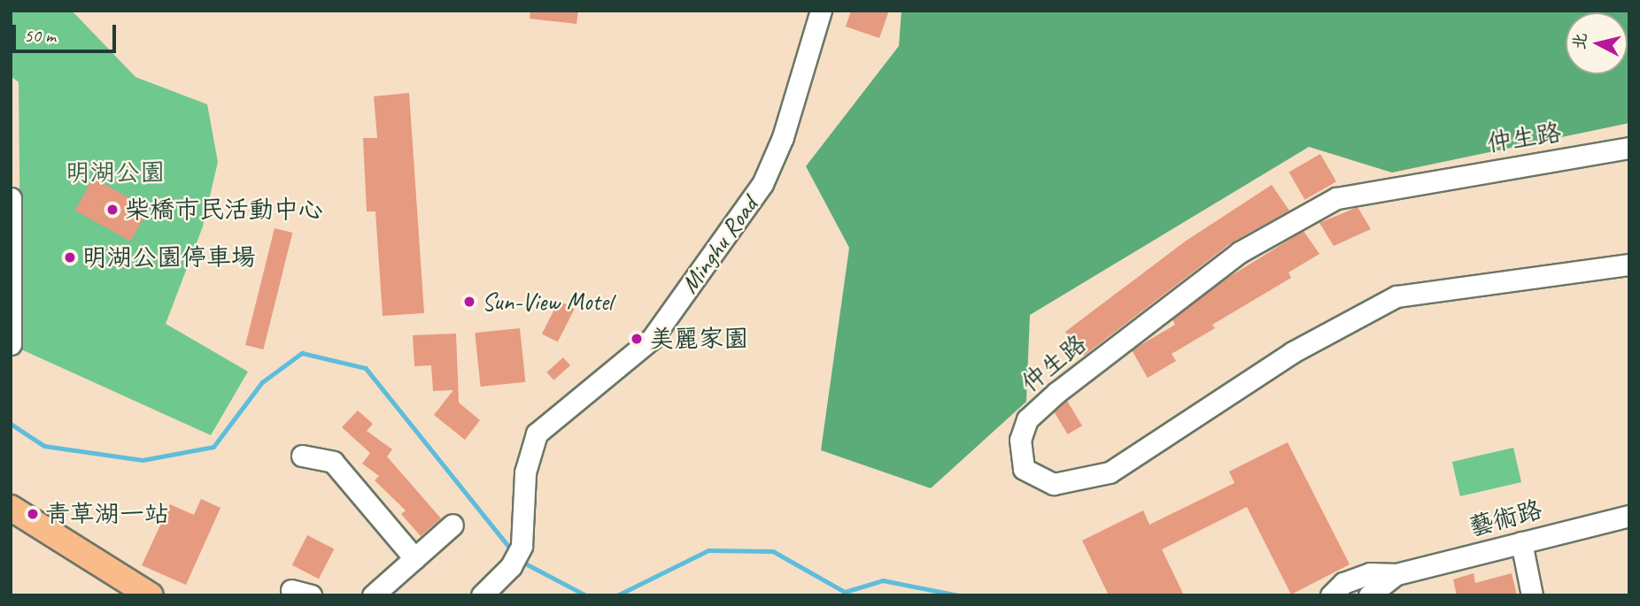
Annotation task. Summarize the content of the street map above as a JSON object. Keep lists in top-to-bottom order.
{
  "streets": {
    "street": ["仲生路", "Minghu Road", "藝術路"]
  },
  "parks": ["明湖公園"],
  "places": [
    "柴橋市民活動中心",
    "明湖公園停車場",
    "Sun-View Motel",
    "美麗家園",
    "青草湖一站"
  ],
  "scale_bar": "50 m",
  "north": "left"
}
